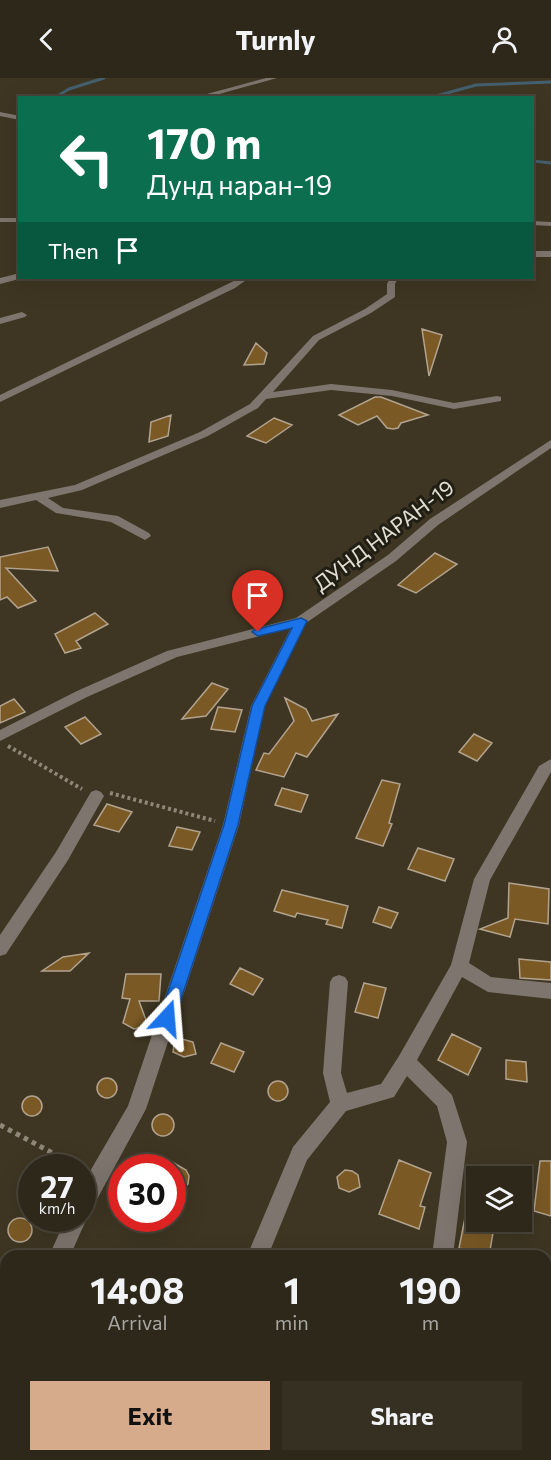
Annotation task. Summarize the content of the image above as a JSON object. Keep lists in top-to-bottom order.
{
  "streets": {
    "street": ["ДУНД НАРАН-19"]
  },
  "page": {
    "header": "Turnly",
    "turn": ["170 m", "Дунд наран-19"],
    "then": "Then",
    "speed": "27 km/h",
    "limit": "30",
    "eta": [
      "14:08",
      "Arrival",
      "1",
      "min",
      "190",
      "m"
    ],
    "buttons": ["Exit", "Share"]
  }
}
